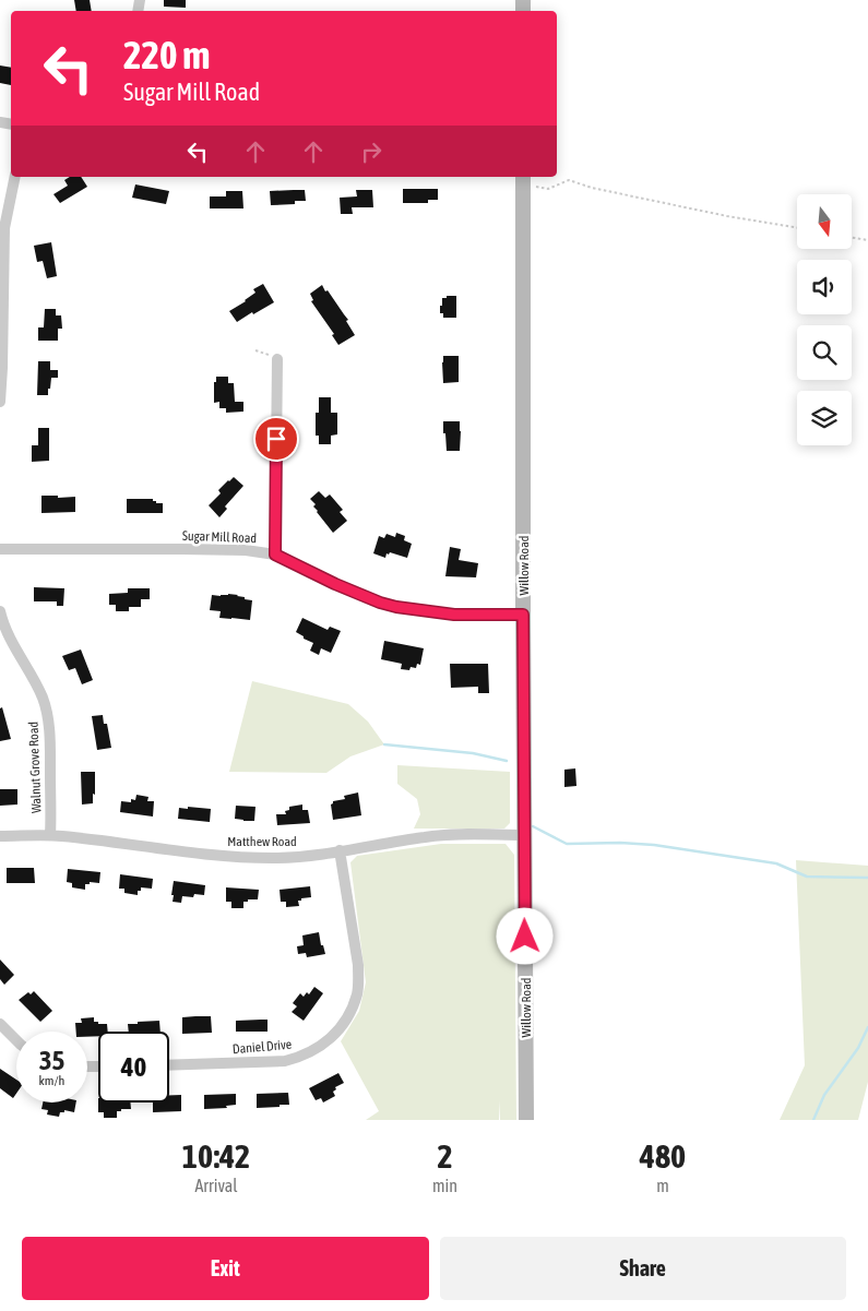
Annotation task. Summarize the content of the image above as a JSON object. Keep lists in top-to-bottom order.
{
  "streets": {
    "street": [
      "Sugar Mill Road",
      "Willow Road",
      "Walnut Grove Road",
      "Matthew Road",
      "Daniel Drive"
    ]
  },
  "crossings": [
    ["Sugar Mill Road", "Willow Road"],
    ["Willow Road", "Matthew Road"],
    ["Walnut Grove Road", "Matthew Road"],
    ["Matthew Road", "Daniel Drive"]
  ],
  "north": "bottom",
  "page": {
    "turn": ["220 m", "Sugar Mill Road"],
    "speed": "35 km/h",
    "limit": "40",
    "eta": [
      "10:42",
      "Arrival",
      "2",
      "min",
      "480",
      "m"
    ],
    "buttons": ["Exit", "Share"]
  }
}
